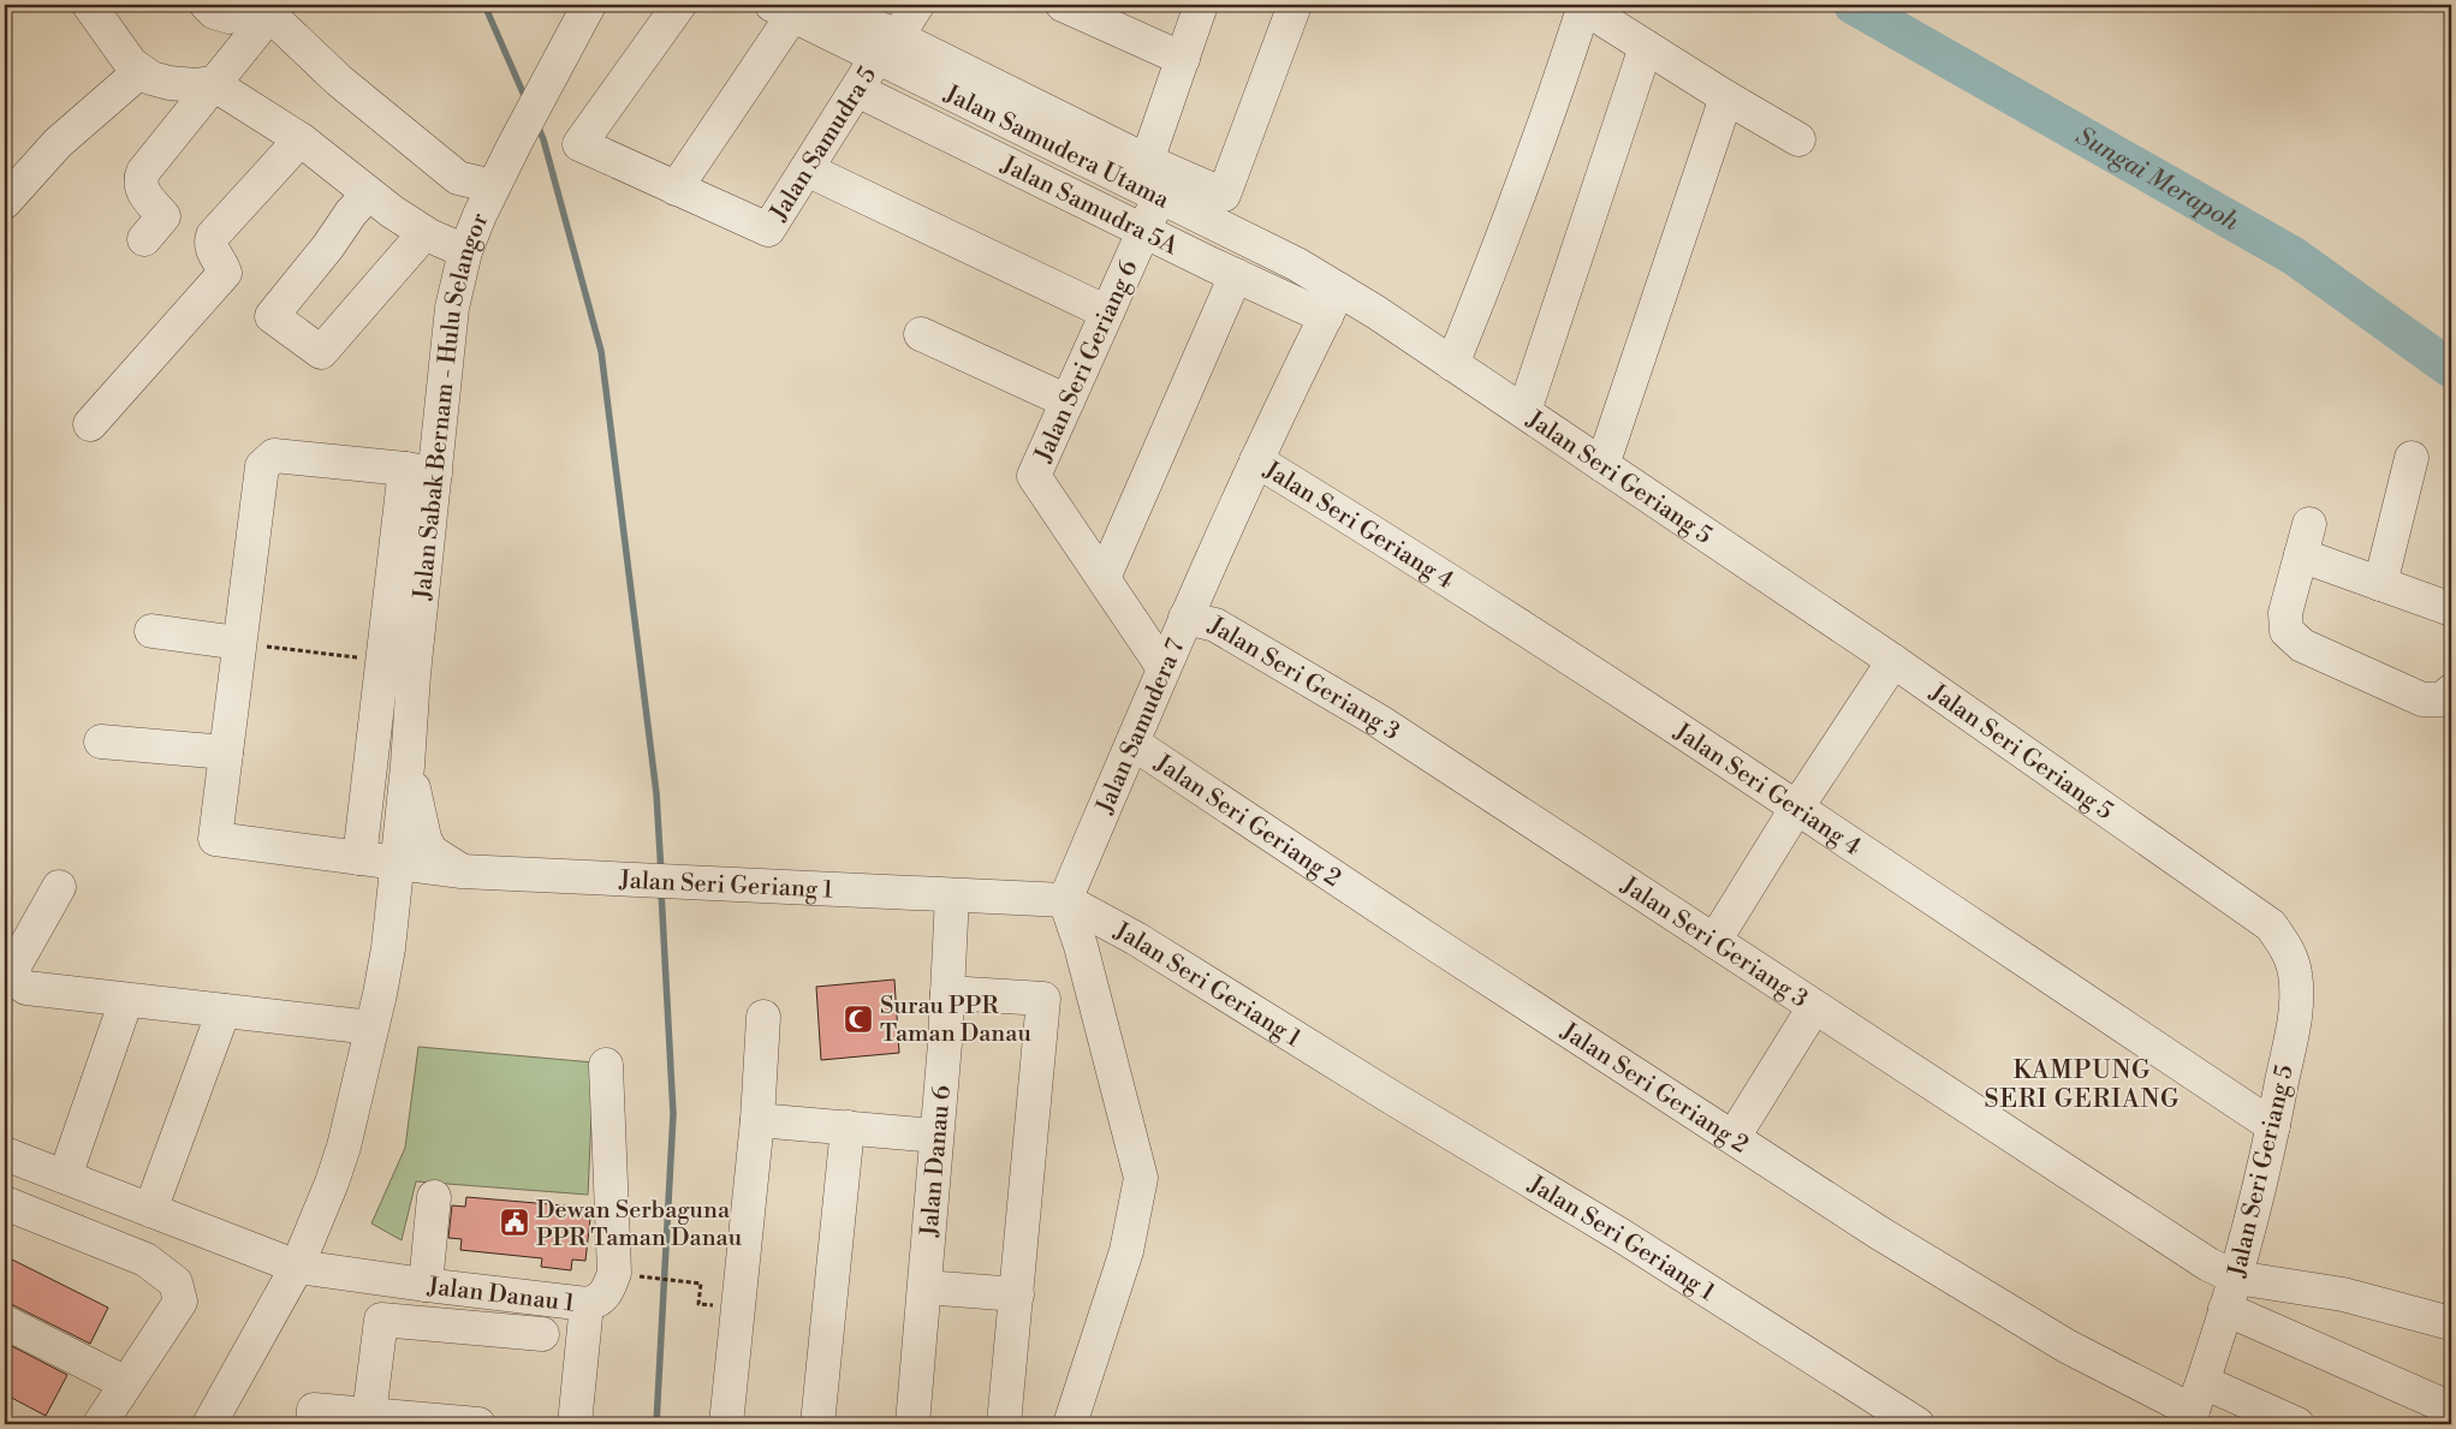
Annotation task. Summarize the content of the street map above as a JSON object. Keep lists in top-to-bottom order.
{
  "streets": {
    "street": [
      "Jalan Samudra 5",
      "Jalan Samudera Utama",
      "Jalan Samudra 5A",
      "Jalan Seri Geriang 6",
      "Jalan Sabak Bernam - Hulu Selangor",
      "Jalan Seri Geriang 5",
      "Jalan Seri Geriang 4",
      "Jalan Seri Geriang 3",
      "Jalan Samudera 7",
      "Jalan Seri Geriang 2",
      "Jalan Seri Geriang 1",
      "Jalan Danau 6",
      "Jalan Danau 1"
    ]
  },
  "crossings": [
    ["Jalan Samudra 5", "Jalan Samudera Utama"],
    ["Jalan Samudra 5", "Jalan Samudra 5A"],
    ["Jalan Samudera Utama", "Jalan Samudra 5A"],
    ["Jalan Samudera Utama", "Jalan Seri Geriang 6"],
    ["Jalan Samudera Utama", "Jalan Seri Geriang 5"],
    ["Jalan Samudera Utama", "Jalan Samudera 7"],
    ["Jalan Samudra 5A", "Jalan Seri Geriang 6"],
    ["Jalan Samudra 5A", "Jalan Seri Geriang 5"],
    ["Jalan Samudra 5A", "Jalan Samudera 7"],
    ["Jalan Seri Geriang 6", "Jalan Samudera 7"],
    ["Jalan Seri Geriang 5", "Jalan Seri Geriang 4"],
    ["Jalan Seri Geriang 5", "Jalan Seri Geriang 3"],
    ["Jalan Seri Geriang 5", "Jalan Samudera 7"],
    ["Jalan Seri Geriang 5", "Jalan Seri Geriang 2"],
    ["Jalan Seri Geriang 4", "Jalan Samudera 7"],
    ["Jalan Seri Geriang 3", "Jalan Samudera 7"],
    ["Jalan Samudera 7", "Jalan Seri Geriang 2"],
    ["Jalan Samudera 7", "Jalan Seri Geriang 1"],
    ["Jalan Seri Geriang 1", "Jalan Danau 6"]
  ],
  "districts": ["KAMPUNG SERI GERIANG"],
  "water": ["Sungai Merapoh"],
  "places": {
    "mosque": ["Surau PPR Taman Danau"],
    "public building": ["Dewan Serbaguna PPR Taman Danau"]
  }
}
